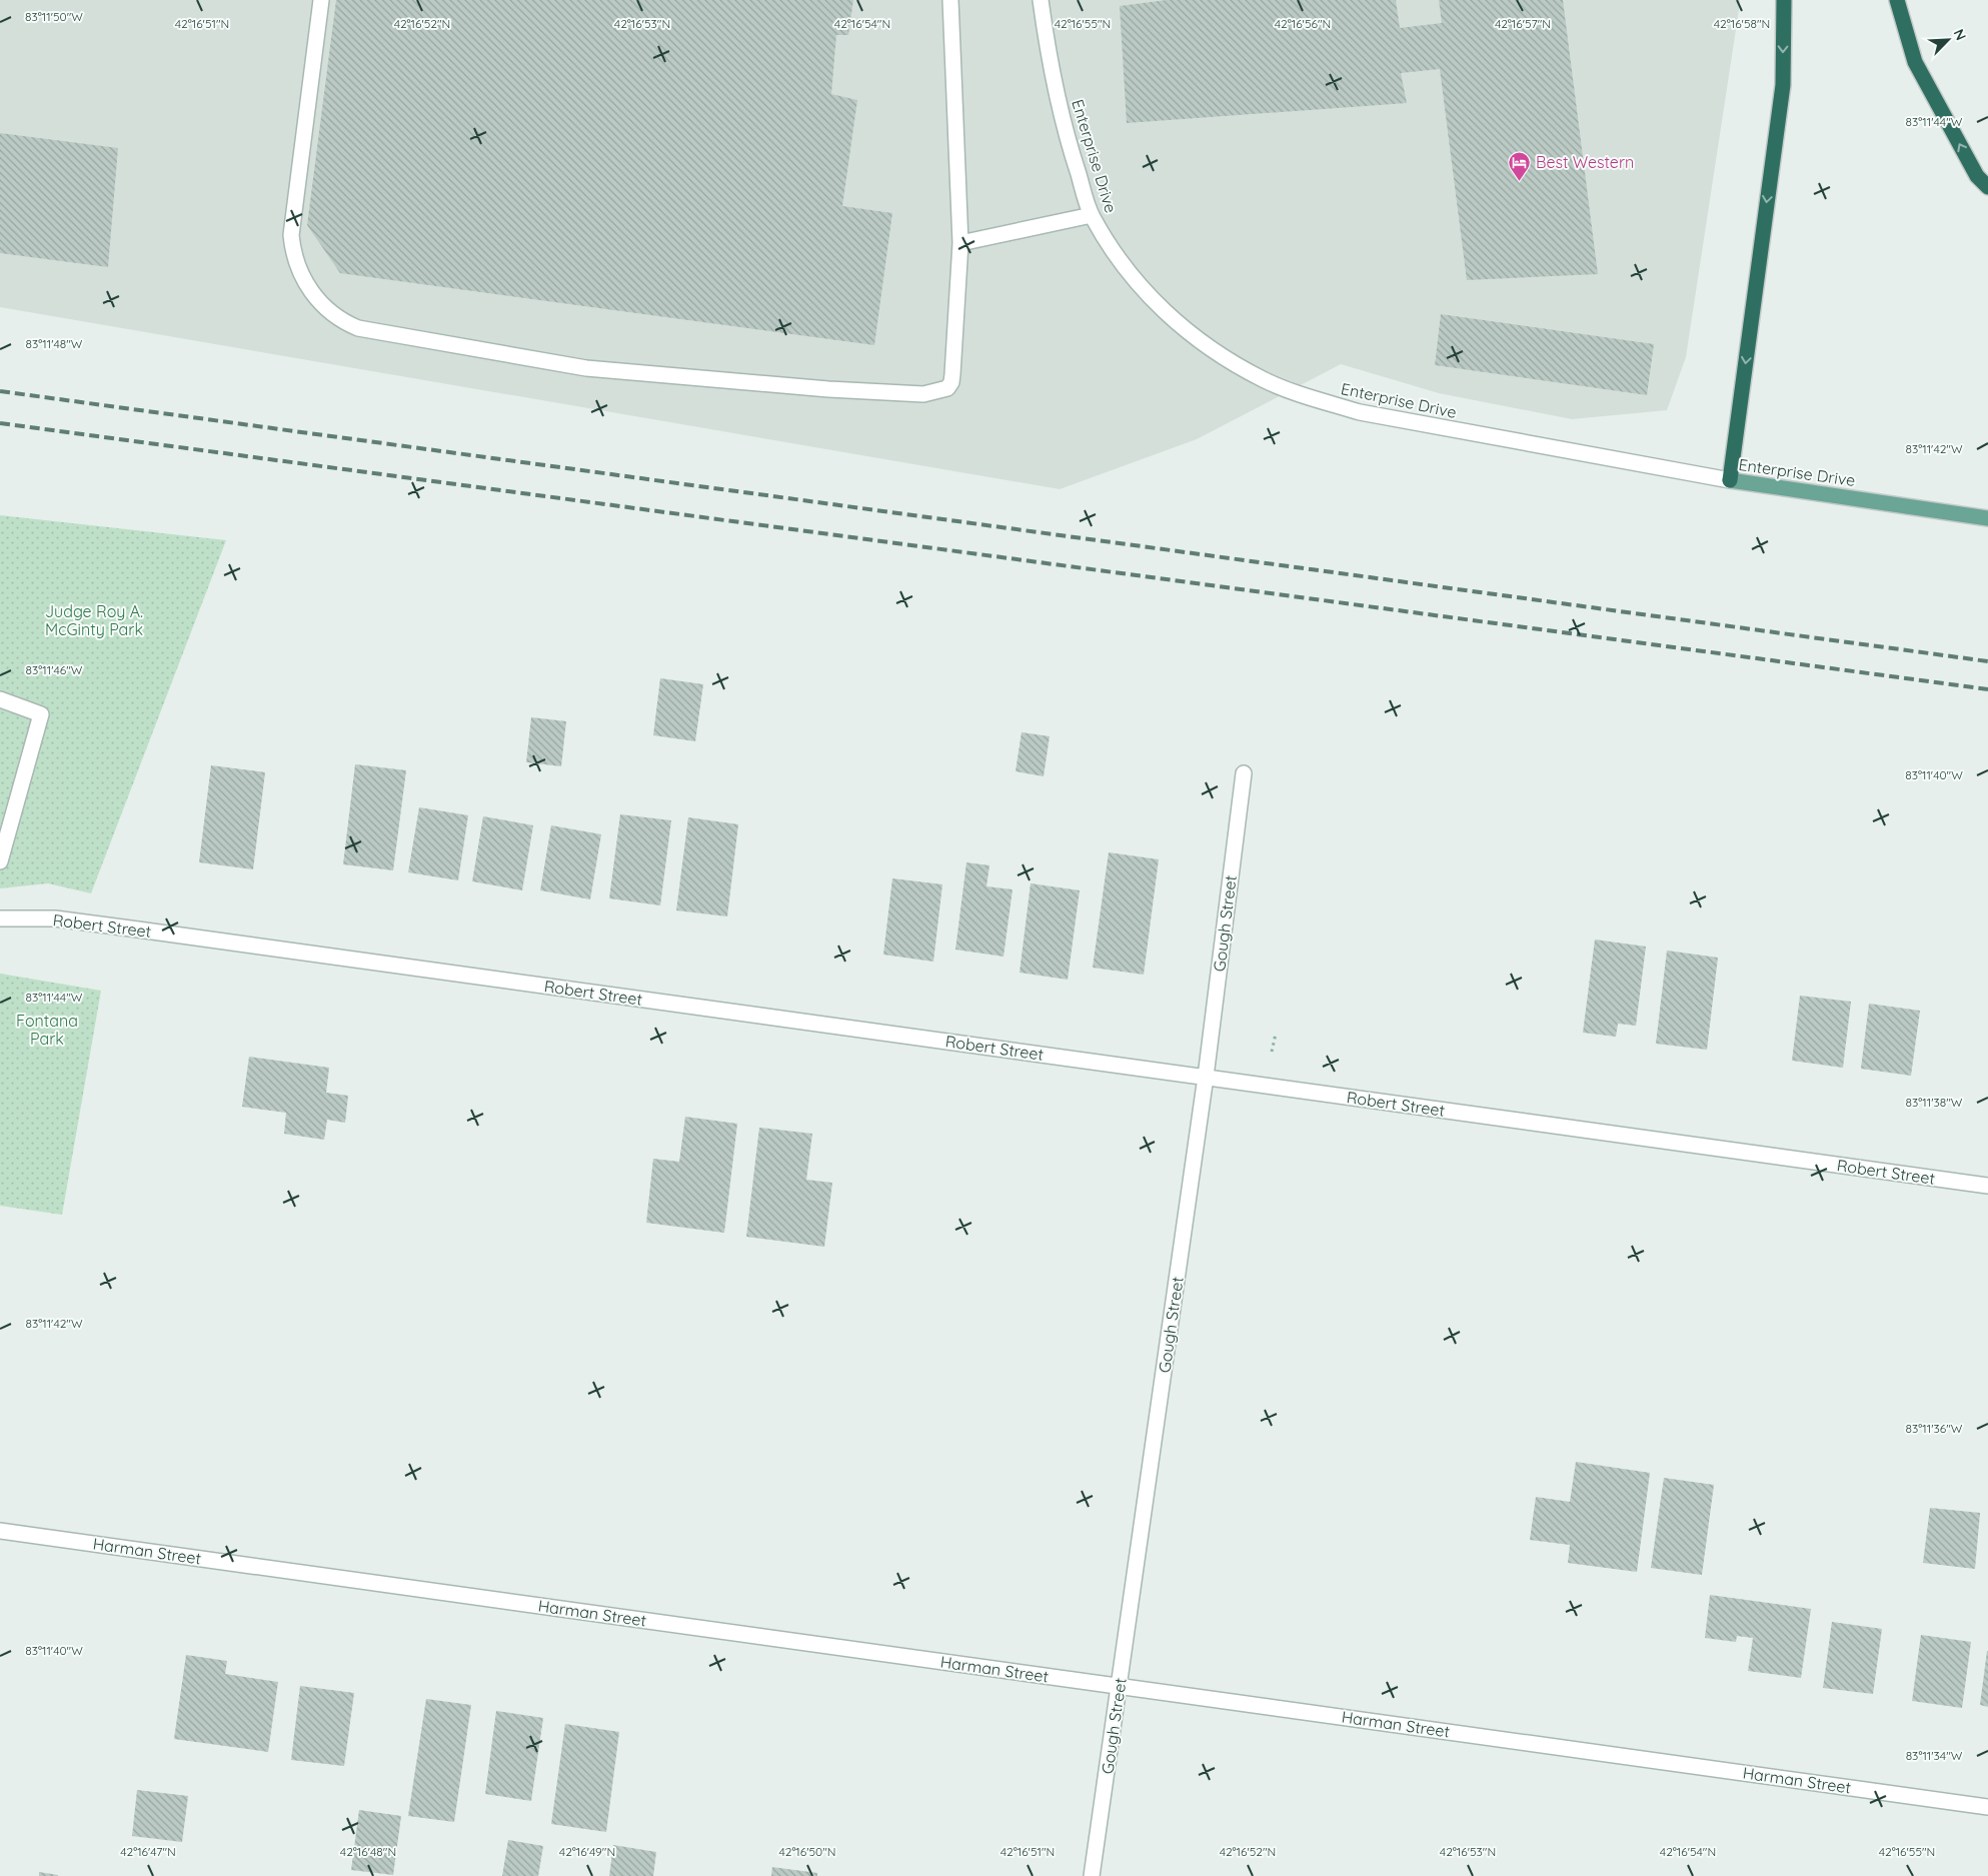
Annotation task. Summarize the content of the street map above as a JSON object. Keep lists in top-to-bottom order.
{
  "streets": {
    "main road": ["Enterprise Drive"],
    "street": ["Gough Street", "Robert Street", "Harman Street"]
  },
  "crossings": [
    ["Gough Street", "Robert Street"],
    ["Gough Street", "Harman Street"]
  ],
  "parks": ["Judge Roy A. McGinty Park", "Fontana Park"],
  "places": {
    "hotel": ["Best Western"]
  },
  "north": "top right",
  "coordinates": [
    "83°11'50\"W",
    "42°16'51\"N",
    "42°16'52\"N",
    "42°16'53\"N",
    "42°16'54\"N",
    "42°16'55\"N",
    "42°16'56\"N",
    "42°16'57\"N",
    "42°16'58\"N",
    "83°11'44\"W",
    "83°11'48\"W",
    "83°11'42\"W",
    "83°11'46\"W",
    "83°11'40\"W",
    "83°11'38\"W",
    "83°11'36\"W",
    "83°11'34\"W",
    "42°16'47\"N",
    "42°16'48\"N",
    "42°16'49\"N",
    "42°16'50\"N"
  ]
}
